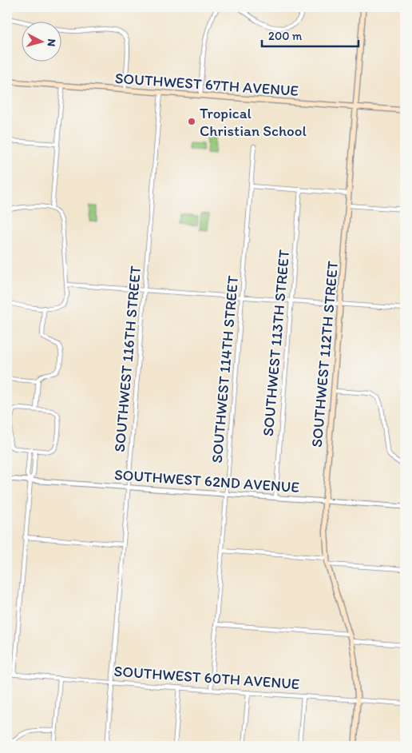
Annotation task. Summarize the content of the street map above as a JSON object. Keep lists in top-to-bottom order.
{
  "streets": {
    "main road": ["SOUTHWEST 67TH AVENUE", "SOUTHWEST 112TH STREET"],
    "street": [
      "SOUTHWEST 113TH STREET",
      "SOUTHWEST 116TH STREET",
      "SOUTHWEST 114TH STREET",
      "SOUTHWEST 62ND AVENUE",
      "SOUTHWEST 60TH AVENUE"
    ]
  },
  "crossings": [
    ["SOUTHWEST 67TH AVENUE", "SOUTHWEST 112TH STREET"],
    ["SOUTHWEST 67TH AVENUE", "SOUTHWEST 116TH STREET"],
    ["SOUTHWEST 113TH STREET", "SOUTHWEST 62ND AVENUE"],
    ["SOUTHWEST 112TH STREET", "SOUTHWEST 62ND AVENUE"],
    ["SOUTHWEST 112TH STREET", "SOUTHWEST 60TH AVENUE"],
    ["SOUTHWEST 116TH STREET", "SOUTHWEST 62ND AVENUE"],
    ["SOUTHWEST 116TH STREET", "SOUTHWEST 60TH AVENUE"],
    ["SOUTHWEST 114TH STREET", "SOUTHWEST 62ND AVENUE"],
    ["SOUTHWEST 114TH STREET", "SOUTHWEST 60TH AVENUE"]
  ],
  "places": ["Tropical Christian School"],
  "scale_bar": "200 m",
  "north": "right"
}
